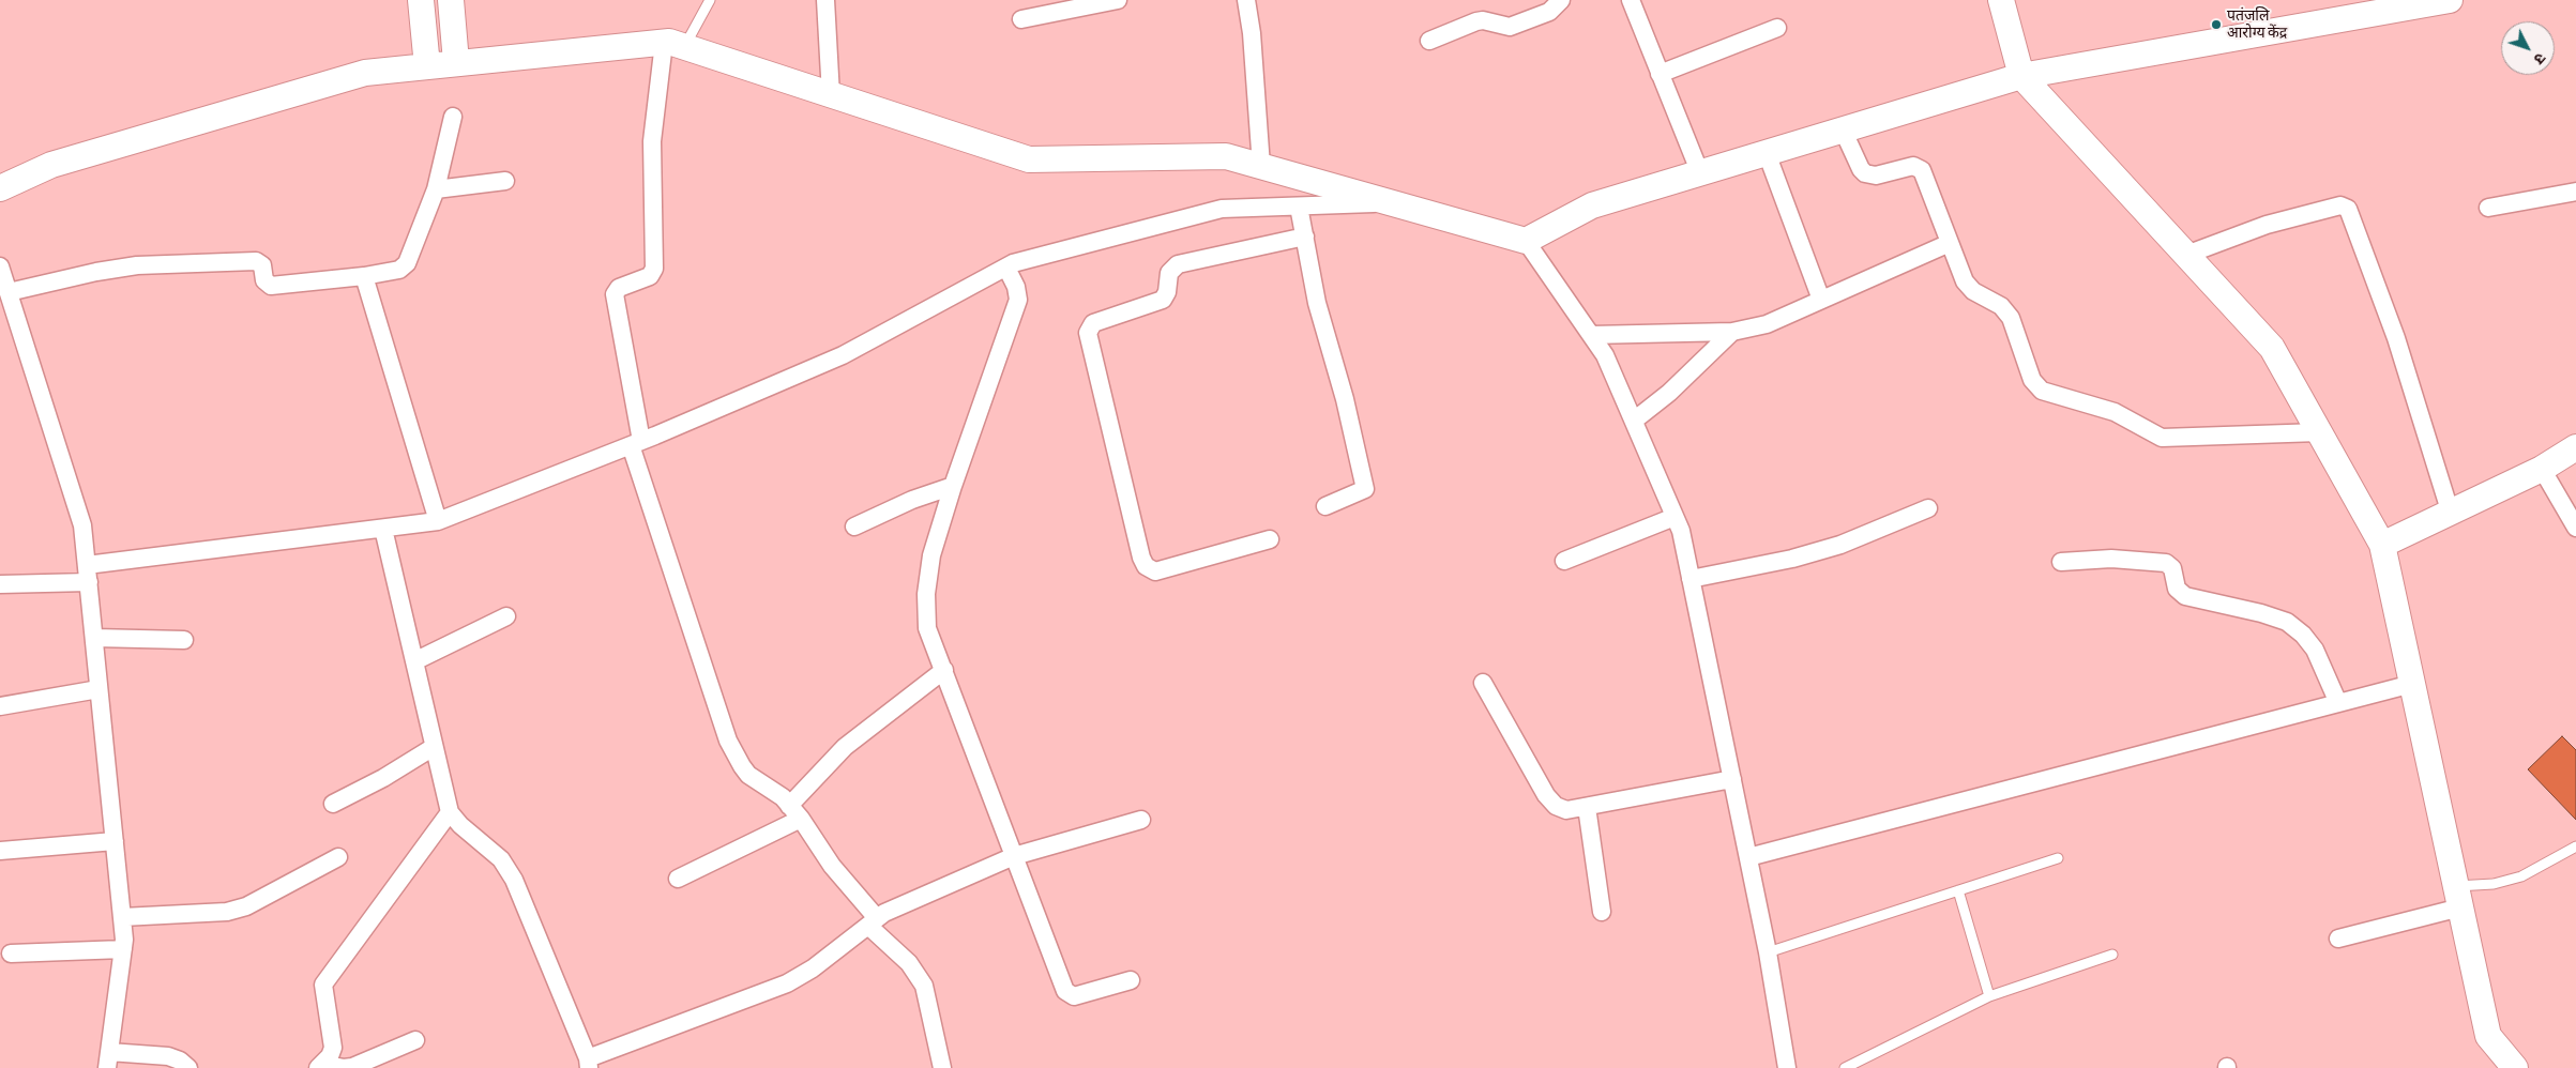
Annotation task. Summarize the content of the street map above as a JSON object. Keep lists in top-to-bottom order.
{
  "places": ["पतंजलि आरोग्य केंद्र"],
  "north": "bottom right"
}
